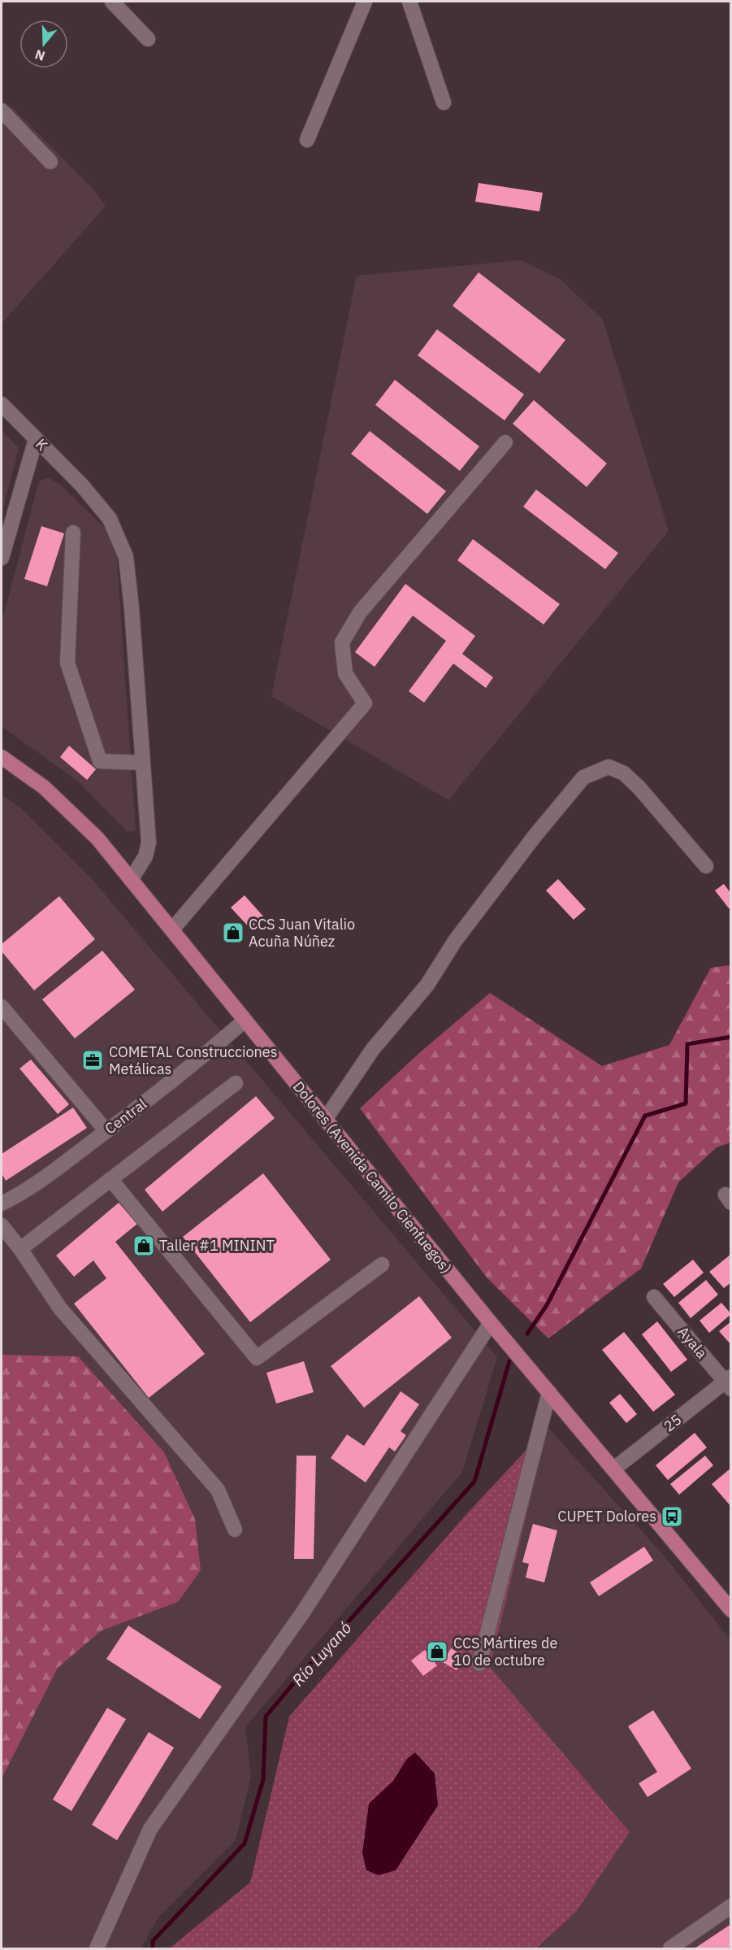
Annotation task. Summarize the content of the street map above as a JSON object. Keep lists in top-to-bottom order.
{
  "streets": {
    "main road": ["Dolores (Avenida Camilo Cienfuegos)"],
    "street": [
      "K",
      "Central",
      "Ayala",
      "25"
    ]
  },
  "crossings": [
    ["K", "Dolores (Avenida Camilo Cienfuegos)"],
    ["Central", "Dolores (Avenida Camilo Cienfuegos)"],
    ["Dolores (Avenida Camilo Cienfuegos)", "25"],
    ["Ayala", "25"]
  ],
  "water": ["Río Luyanó"],
  "places": {
    "shop": ["CCS Juan Vitalio Acuña Núñez", "Taller #1 MININT", "CCS Mártires de 10 de octubre"],
    "office": ["COMETAL Construcciones Metálicas"],
    "bus stop": ["CUPET Dolores"]
  },
  "north": "bottom"
}
